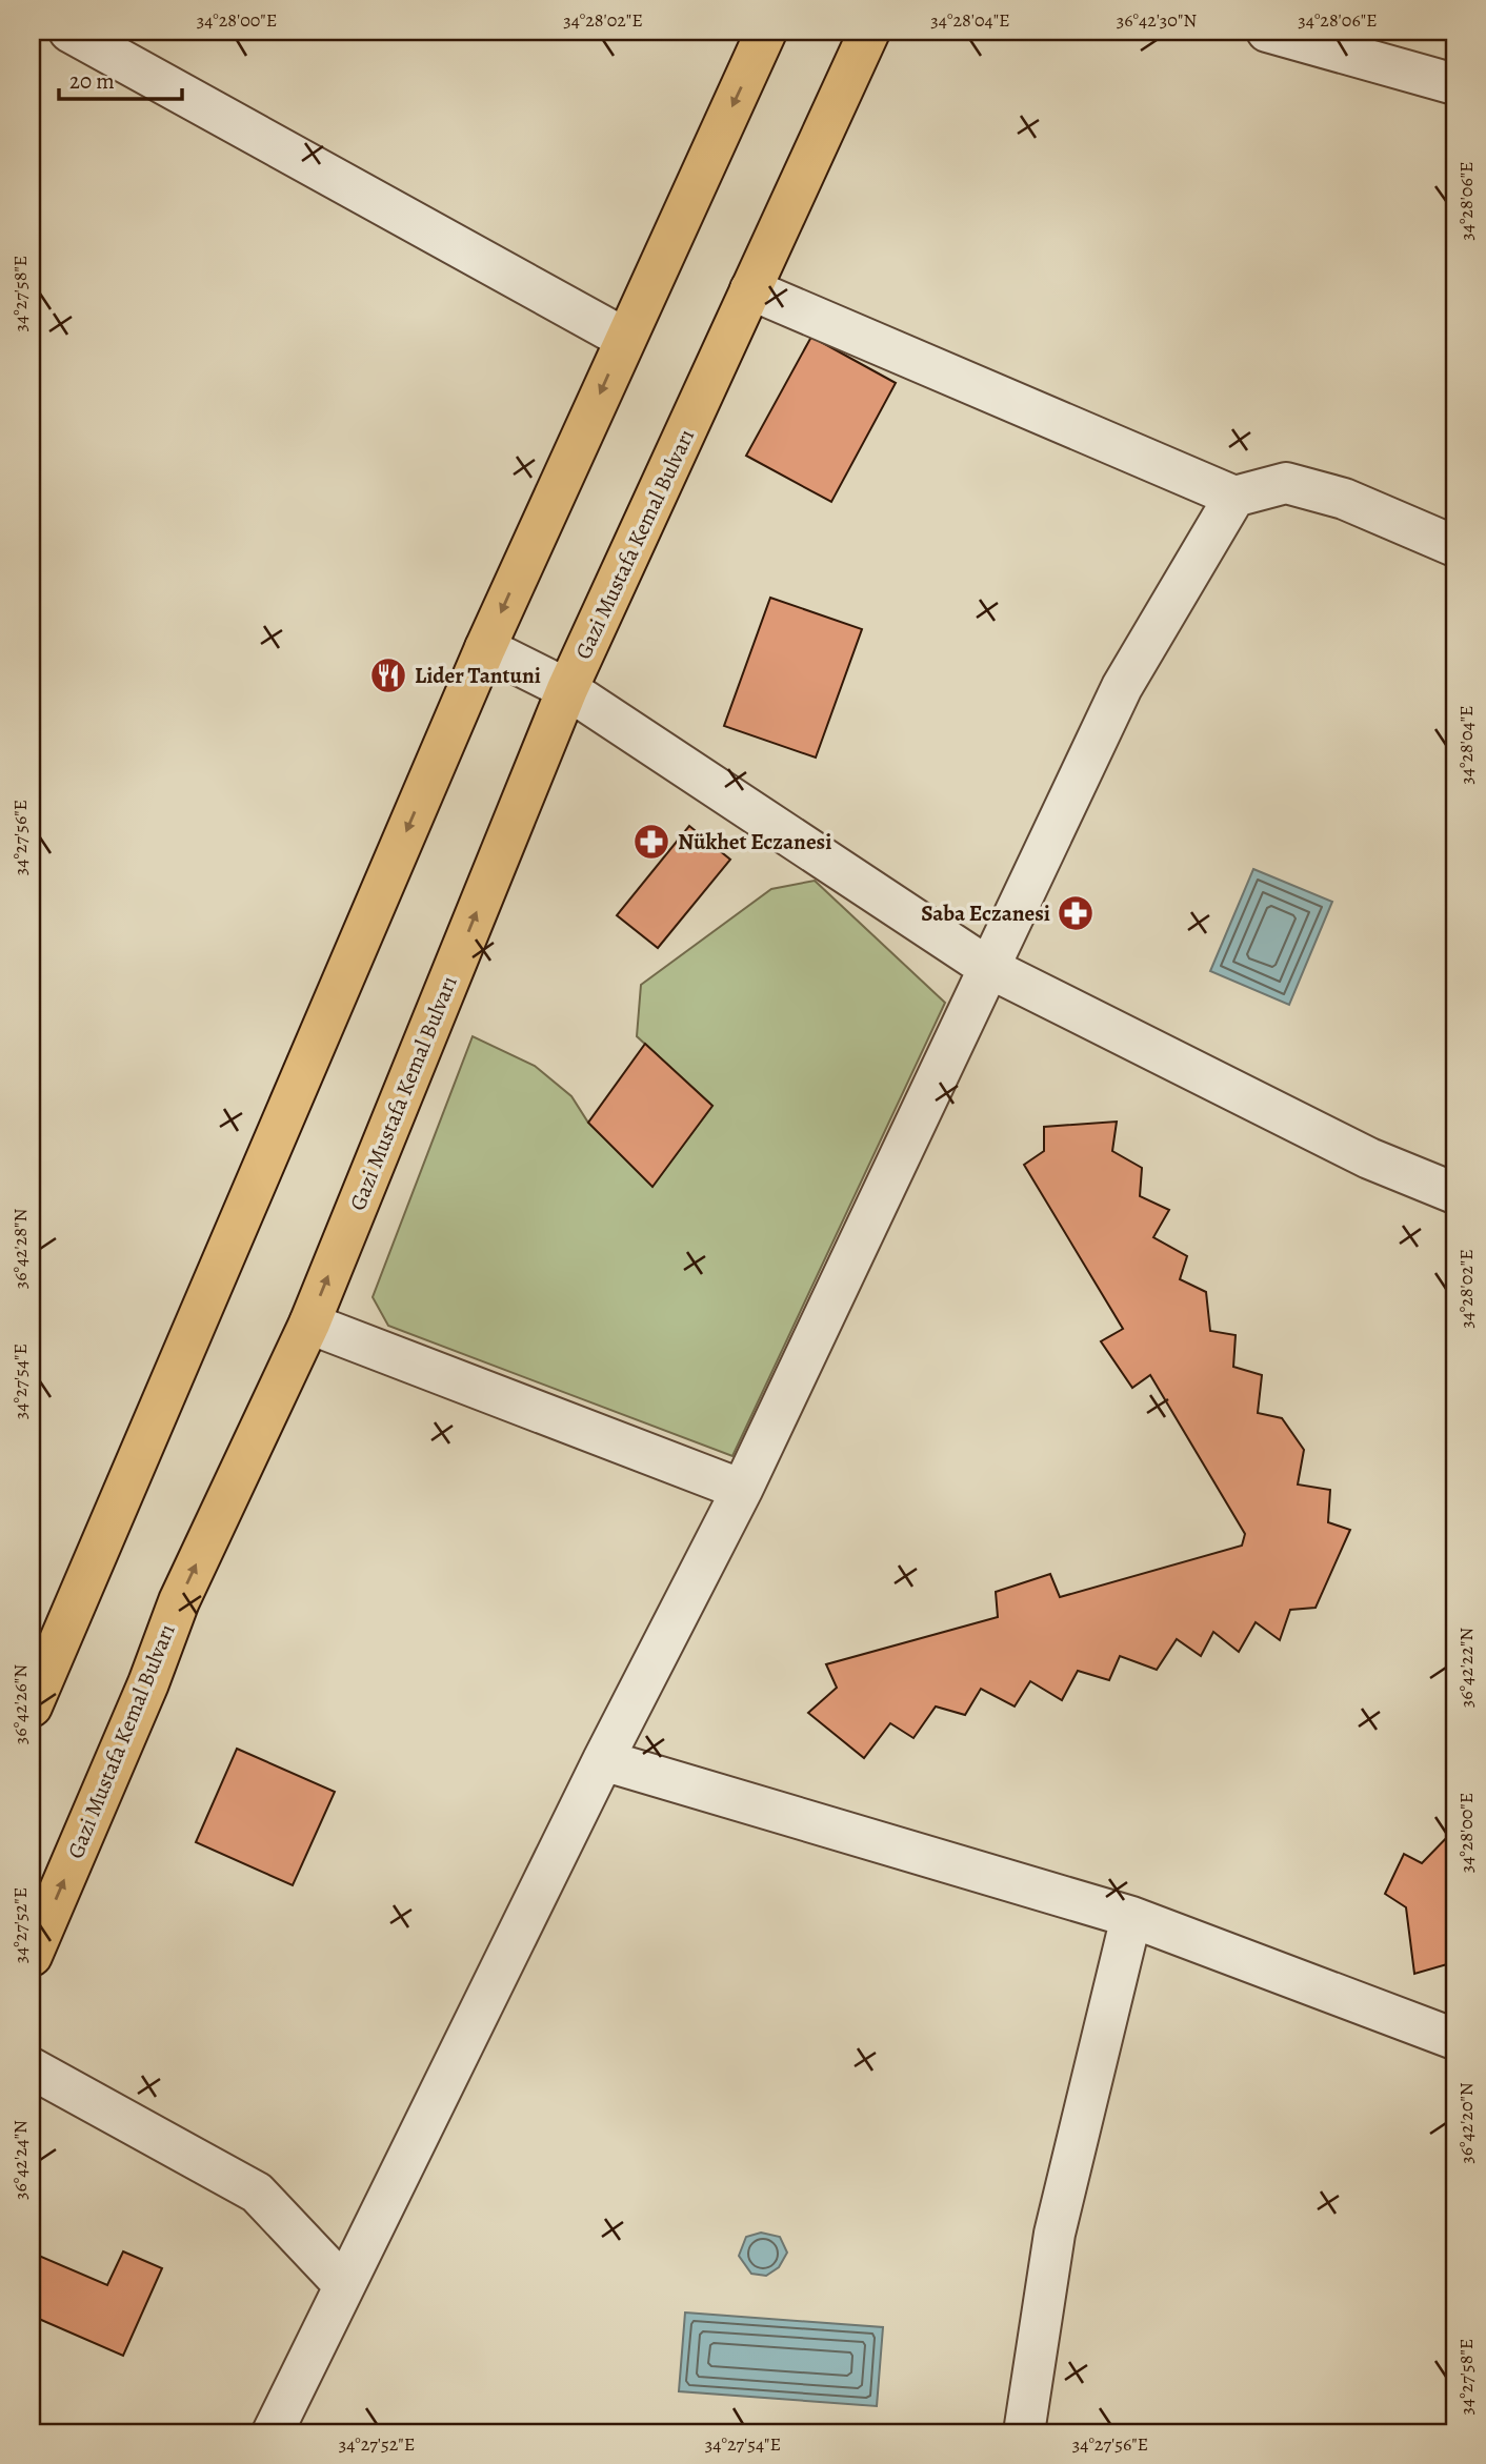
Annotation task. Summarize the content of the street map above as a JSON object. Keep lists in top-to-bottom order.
{
  "streets": {
    "highway": ["Gazi Mustafa Kemal Bulvarı"]
  },
  "places": {
    "restaurant": ["Lider Tantuni"],
    "pharmacy": ["Nükhet Eczanesi", "Saba Eczanesi"]
  },
  "scale_bar": "20 m",
  "coordinates": [
    "34°28'00\"E",
    "34°28'02\"E",
    "34°28'04\"E",
    "36°42'30\"N",
    "34°28'06\"E",
    "34°27'58\"E",
    "34°27'56\"E",
    "36°42'28\"N",
    "34°27'54\"E",
    "36°42'22\"N",
    "36°42'26\"N",
    "34°27'52\"E",
    "36°42'20\"N",
    "36°42'24\"N"
  ]
}
